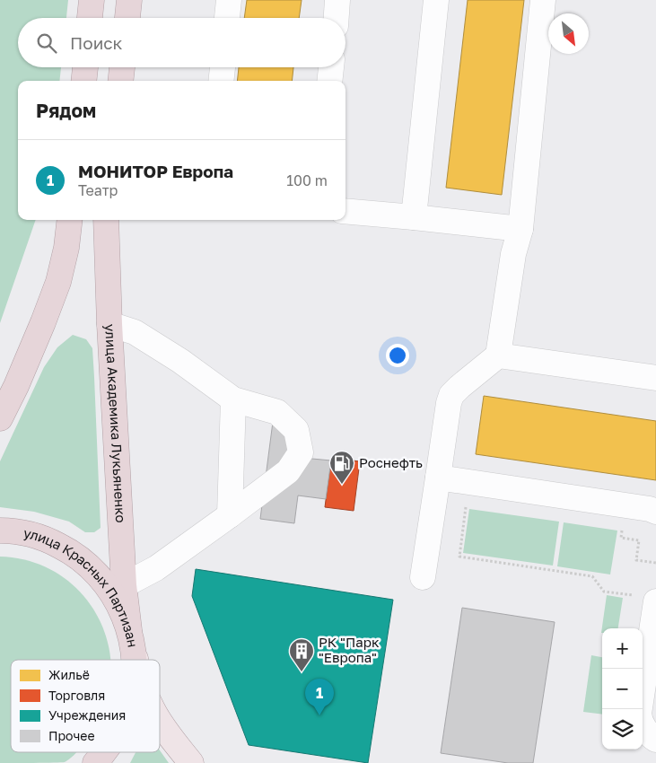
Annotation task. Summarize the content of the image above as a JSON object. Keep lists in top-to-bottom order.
{
  "streets": {
    "highway": ["улица Академика Лукьяненко", "улица Красных Партизан"]
  },
  "crossings": [
    ["улица Академика Лукьяненко", "улица Красных Партизан"]
  ],
  "places": {
    "fuel station": ["Роснефть"],
    "building": ["РК \"Парк \"Европа\""]
  },
  "legend": [
    "Жильё",
    "Торговля",
    "Учреждения",
    "Прочее"
  ],
  "north": "bottom right",
  "page": {
    "search": "Поиск",
    "heading": "Рядом",
    "list": [
      {
        "mark": "1",
        "name": "МОНИТОР Европа",
        "note": "Театр",
        "value": "100 m"
      }
    ],
    "map_buttons": ["+", "−"],
    "pins": "1"
  }
}
